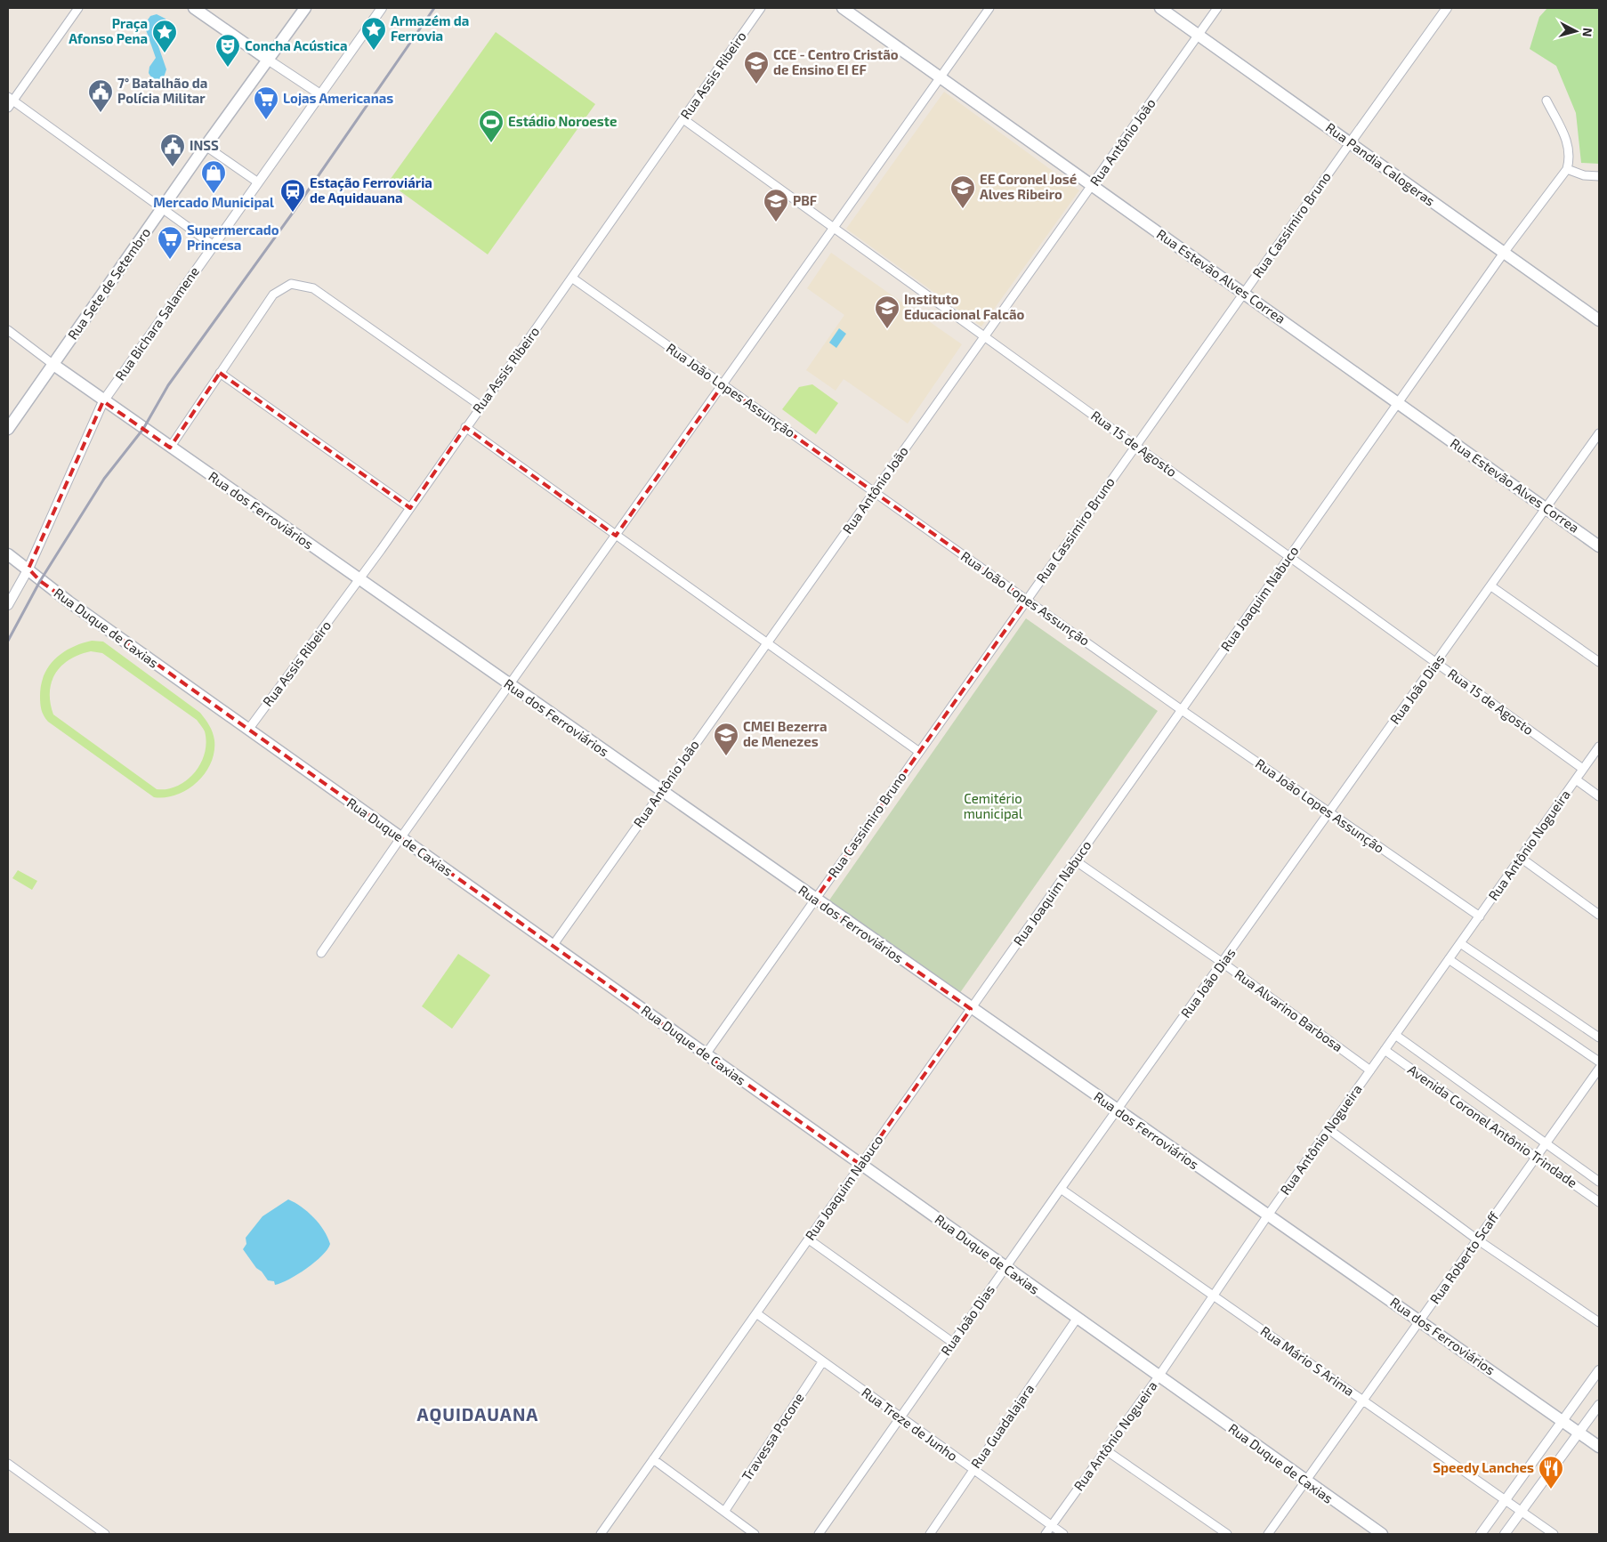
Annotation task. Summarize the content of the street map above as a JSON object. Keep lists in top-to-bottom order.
{
  "streets": {
    "main road": [
      "Rua Pandia Calogeras",
      "Rua Estevão Alves Correa",
      "Rua Sete de Setembro",
      "Rua dos Ferroviários",
      "Rua Duque de Caxias"
    ],
    "street": [
      "Rua Assis Ribeiro",
      "Rua Antônio João",
      "Rua Cassimiro Bruno",
      "Rua Bichara Salamene",
      "Rua João Lopes Assunção",
      "Rua 15 de Agosto",
      "Rua Joaquim Nabuco",
      "Rua João Dias",
      "Rua Antônio Nogueira",
      "Rua Alvarino Barbosa",
      "Avenida Coronel Antônio Trindade",
      "Rua Roberto Scaff",
      "Rua Mário S Arima",
      "Rua Treze de Junho",
      "Rua Guadalajara",
      "Travessa Pocone"
    ]
  },
  "crossings": [
    ["Rua Assis Ribeiro", "Rua João Lopes Assunção"],
    ["Rua Assis Ribeiro", "Rua 15 de Agosto"],
    ["Rua Assis Ribeiro", "Rua dos Ferroviários"],
    ["Rua Assis Ribeiro", "Rua Duque de Caxias"],
    ["Rua Antônio João", "Rua Pandia Calogeras"],
    ["Rua Antônio João", "Rua Estevão Alves Correa"],
    ["Rua Antônio João", "Rua João Lopes Assunção"],
    ["Rua Antônio João", "Rua 15 de Agosto"],
    ["Rua Antônio João", "Rua dos Ferroviários"],
    ["Rua Antônio João", "Rua Duque de Caxias"],
    ["Rua Pandia Calogeras", "Rua Cassimiro Bruno"],
    ["Rua Pandia Calogeras", "Rua Joaquim Nabuco"],
    ["Rua Cassimiro Bruno", "Rua Estevão Alves Correa"],
    ["Rua Cassimiro Bruno", "Rua João Lopes Assunção"],
    ["Rua Cassimiro Bruno", "Rua 15 de Agosto"],
    ["Rua Cassimiro Bruno", "Rua dos Ferroviários"],
    ["Rua Cassimiro Bruno", "Rua Duque de Caxias"],
    ["Rua Estevão Alves Correa", "Rua Joaquim Nabuco"],
    ["Rua Estevão Alves Correa", "Rua João Dias"],
    ["Rua Bichara Salamene", "Rua dos Ferroviários"],
    ["Rua Bichara Salamene", "Rua Duque de Caxias"],
    ["Rua João Lopes Assunção", "Rua Joaquim Nabuco"],
    ["Rua João Lopes Assunção", "Rua João Dias"],
    ["Rua João Lopes Assunção", "Rua Antônio Nogueira"],
    ["Rua 15 de Agosto", "Rua Joaquim Nabuco"],
    ["Rua 15 de Agosto", "Rua João Dias"],
    ["Rua 15 de Agosto", "Rua Antônio Nogueira"],
    ["Rua dos Ferroviários", "Rua Joaquim Nabuco"],
    ["Rua dos Ferroviários", "Rua João Dias"],
    ["Rua dos Ferroviários", "Rua Antônio Nogueira"],
    ["Rua dos Ferroviários", "Rua Roberto Scaff"],
    ["Rua Joaquim Nabuco", "Rua Duque de Caxias"],
    ["Rua Joaquim Nabuco", "Rua Alvarino Barbosa"],
    ["Rua Joaquim Nabuco", "Rua Treze de Junho"],
    ["Rua Duque de Caxias", "Rua João Dias"],
    ["Rua Duque de Caxias", "Rua Antônio Nogueira"],
    ["Rua Duque de Caxias", "Rua Roberto Scaff"],
    ["Rua Duque de Caxias", "Rua Guadalajara"],
    ["Rua João Dias", "Rua Alvarino Barbosa"],
    ["Rua João Dias", "Rua Mário S Arima"],
    ["Rua João Dias", "Rua Treze de Junho"],
    ["Rua Antônio Nogueira", "Rua Alvarino Barbosa"],
    ["Rua Antônio Nogueira", "Avenida Coronel Antônio Trindade"],
    ["Rua Antônio Nogueira", "Rua Mário S Arima"],
    ["Rua Antônio Nogueira", "Rua Treze de Junho"],
    ["Avenida Coronel Antônio Trindade", "Rua Roberto Scaff"],
    ["Rua Roberto Scaff", "Rua Mário S Arima"],
    ["Rua Treze de Junho", "Rua Guadalajara"],
    ["Rua Treze de Junho", "Travessa Pocone"]
  ],
  "districts": ["AQUIDAUANA"],
  "parks": ["Cemitério municipal"],
  "places": {
    "place": ["Armazém da Ferrovia", "Praça Afonso Pena"],
    "theatre": ["Concha Acústica"],
    "school or university": [
      "CCE - Centro Cristão de Ensino EI EF",
      "EE Coronel José Alves Ribeiro",
      "PBF",
      "Instituto Educacional Falcão",
      "CMEI Bezerra de Menezes"
    ],
    "public building": ["7° Batalhão da Polícia Militar", "INSS"],
    "supermarket": ["Lojas Americanas", "Supermercado Princesa"],
    "sports": ["Estádio Noroeste"],
    "shop": ["Mercado Municipal"],
    "station": ["Estação Ferroviária de Aquidauana"],
    "restaurant": ["Speedy Lanches"]
  },
  "north": "right"
}
